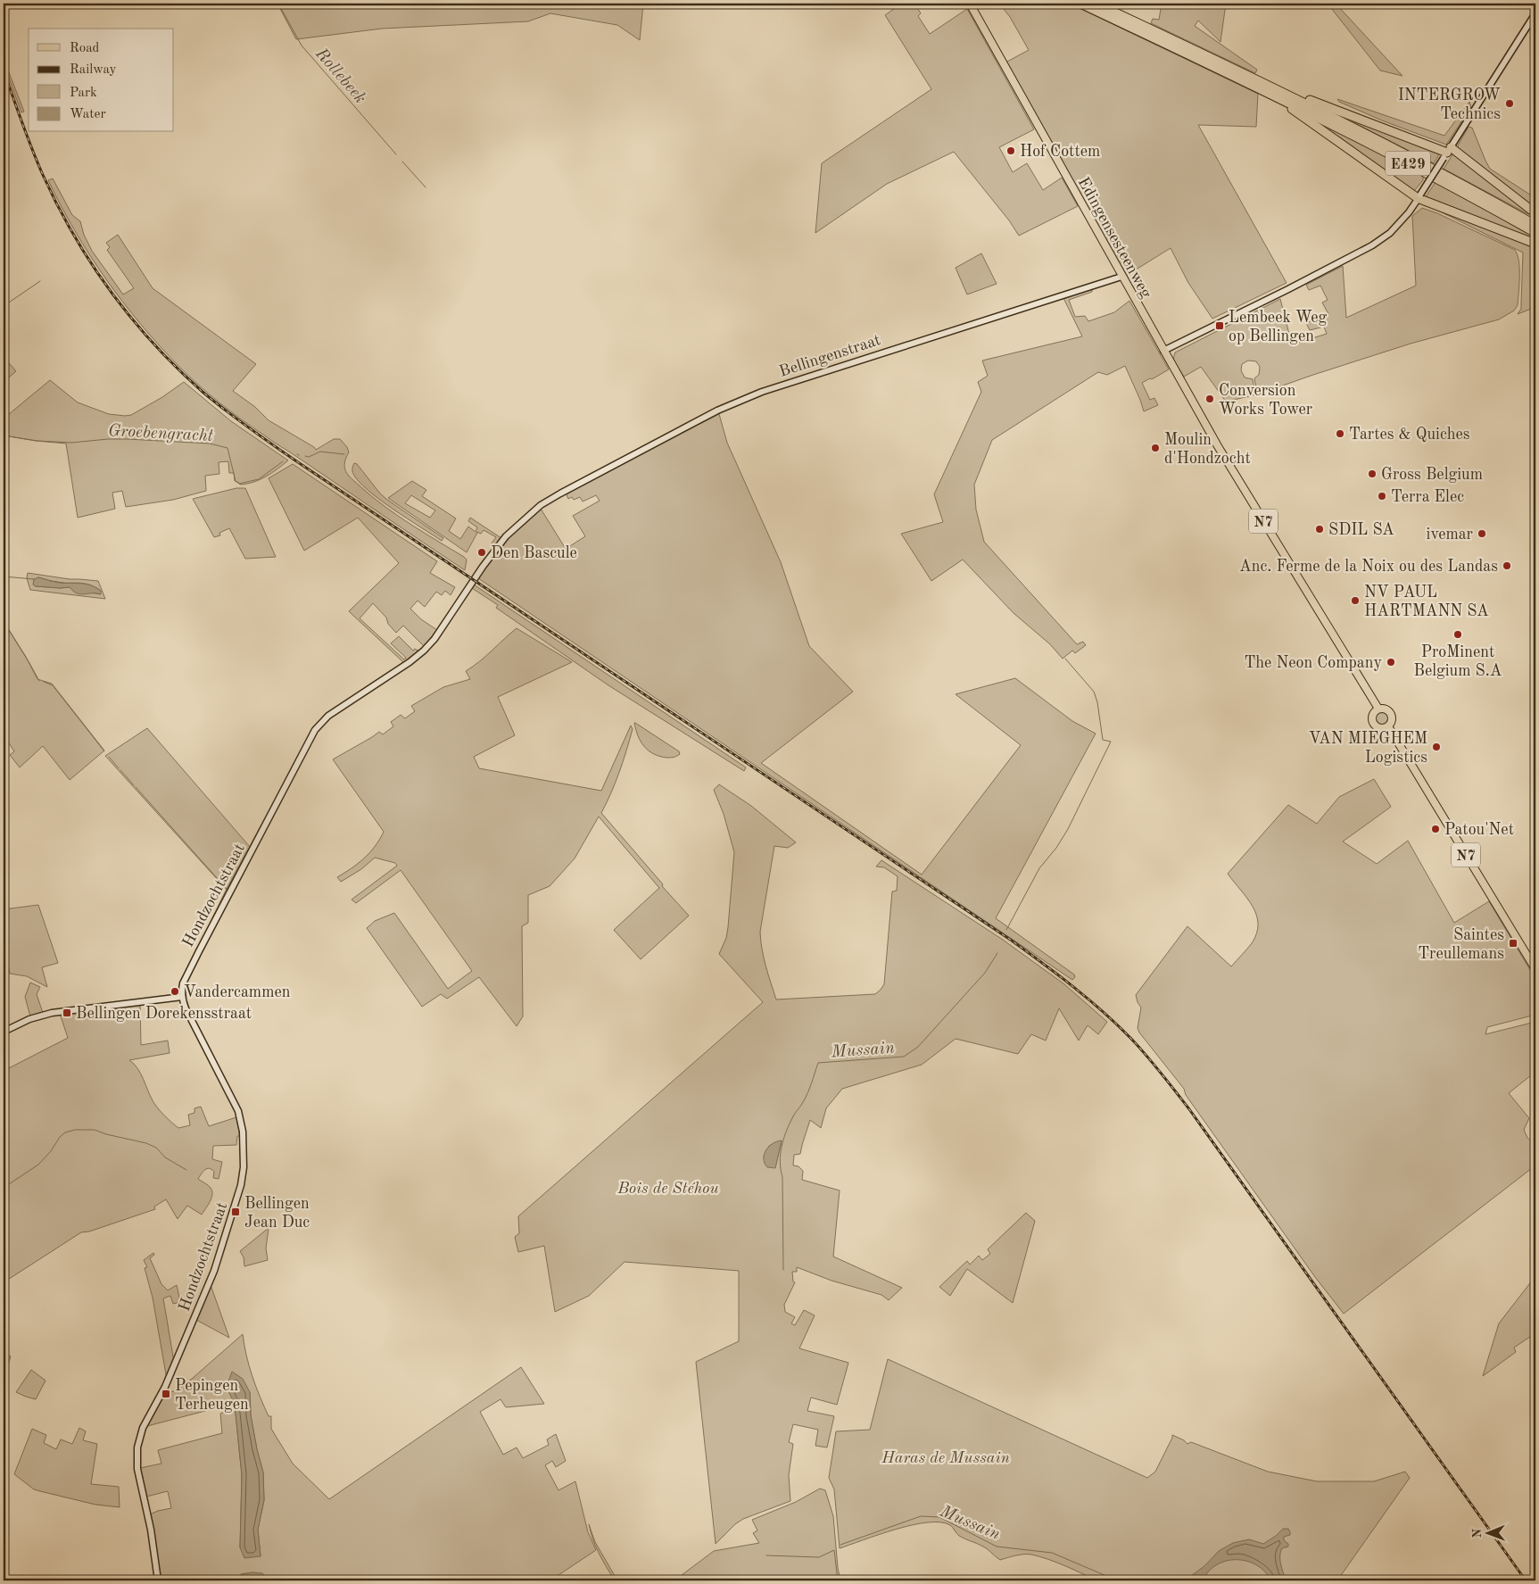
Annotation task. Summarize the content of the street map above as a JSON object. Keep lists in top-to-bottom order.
{
  "streets": {
    "highway": ["E429"],
    "main road": ["Edingensesteenweg", "N7"],
    "street": ["Bellingenstraat", "Hondzochtstraat"]
  },
  "crossings": [
    ["Edingensesteenweg", "Bellingenstraat"],
    ["Edingensesteenweg", "N7"],
    ["Bellingenstraat", "Hondzochtstraat"]
  ],
  "water": ["Rollebeek", "Groebengracht", "Mussain"],
  "parks": ["Bois de Stéhou", "Haras de Mussain"],
  "places": {
    "other": [
      "INTERGROW Technics",
      "Hof Cottem",
      "Conversion Works Tower",
      "Tartes & Quiches",
      "Moulin d'Hondzocht",
      "Gross Belgium",
      "Terra Elec",
      "SDIL SA",
      "ivemar",
      "Den Bascule",
      "Anc. Ferme de la Noix ou des Landas",
      "NV PAUL HARTMANN SA",
      "ProMinent Belgium S.A",
      "The Neon Company",
      "VAN MIEGHEM Logistics",
      "Patou'Net",
      "Vandercammen"
    ],
    "transit": [
      "Lembeek Weg op Bellingen",
      "Saintes Treullemans",
      "Bellingen Dorekensstraat",
      "Bellingen Jean Duc",
      "Pepingen Terheugen"
    ]
  },
  "legend": [
    "Road",
    "Railway",
    "Park",
    "Water"
  ],
  "north": "left"
}
